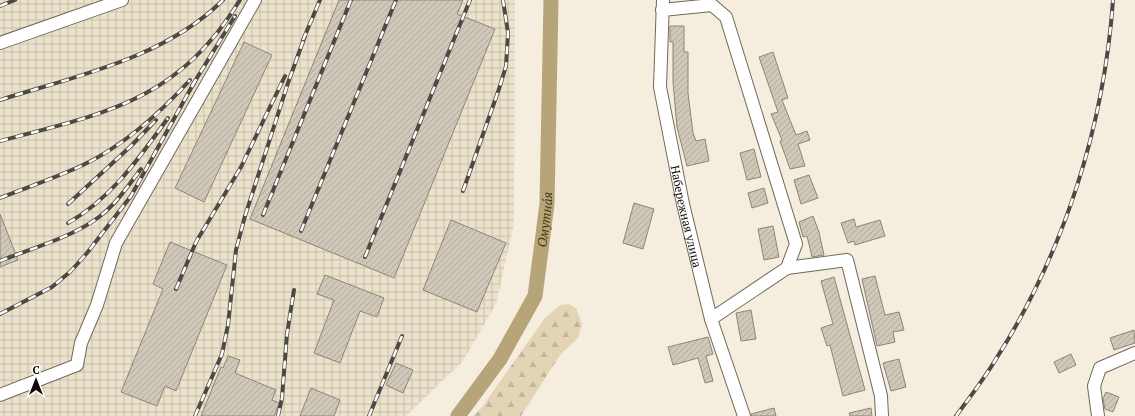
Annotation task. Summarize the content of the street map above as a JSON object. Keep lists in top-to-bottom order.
{
  "streets": {
    "street": ["Набережная улица"]
  },
  "water": ["Омутна́я"],
  "north": "top"
}
